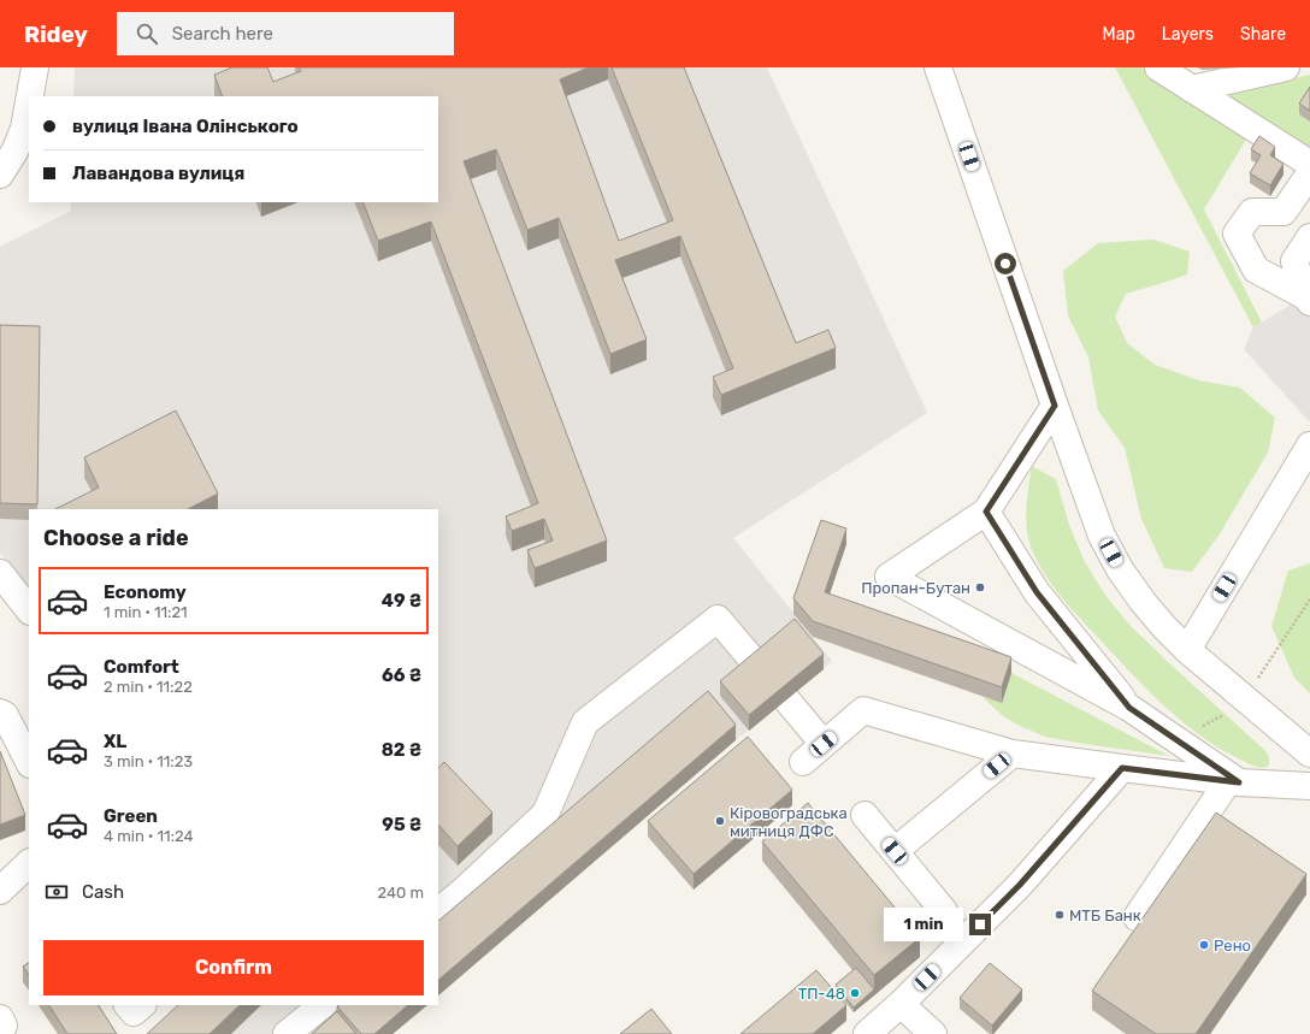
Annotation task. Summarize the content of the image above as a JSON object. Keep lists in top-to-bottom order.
{
  "places": [
    "Пропан-Бутан",
    "Кіровоградська митниця ДФС",
    "МТБ Банк",
    "Рено",
    "ТП-48"
  ],
  "page": {
    "header": "Ridey",
    "search": "Search here",
    "nav": ["Map", "Layers", "Share"],
    "banner": ["вулиця Івана Олінського", "Лавандова вулиця"],
    "heading": "Choose a ride",
    "list": [
      {
        "name": "Economy",
        "note": "1 min · 11:21",
        "value": "49 ₴"
      },
      {
        "name": "Comfort",
        "note": "2 min · 11:22",
        "value": "66 ₴"
      },
      {
        "name": "XL",
        "note": "3 min · 11:23",
        "value": "82 ₴"
      },
      {
        "name": "Green",
        "note": "4 min · 11:24",
        "value": "95 ₴"
      }
    ],
    "pay": ["Cash", "240 m"],
    "bubble": "1 min",
    "buttons": "Confirm"
  }
}
